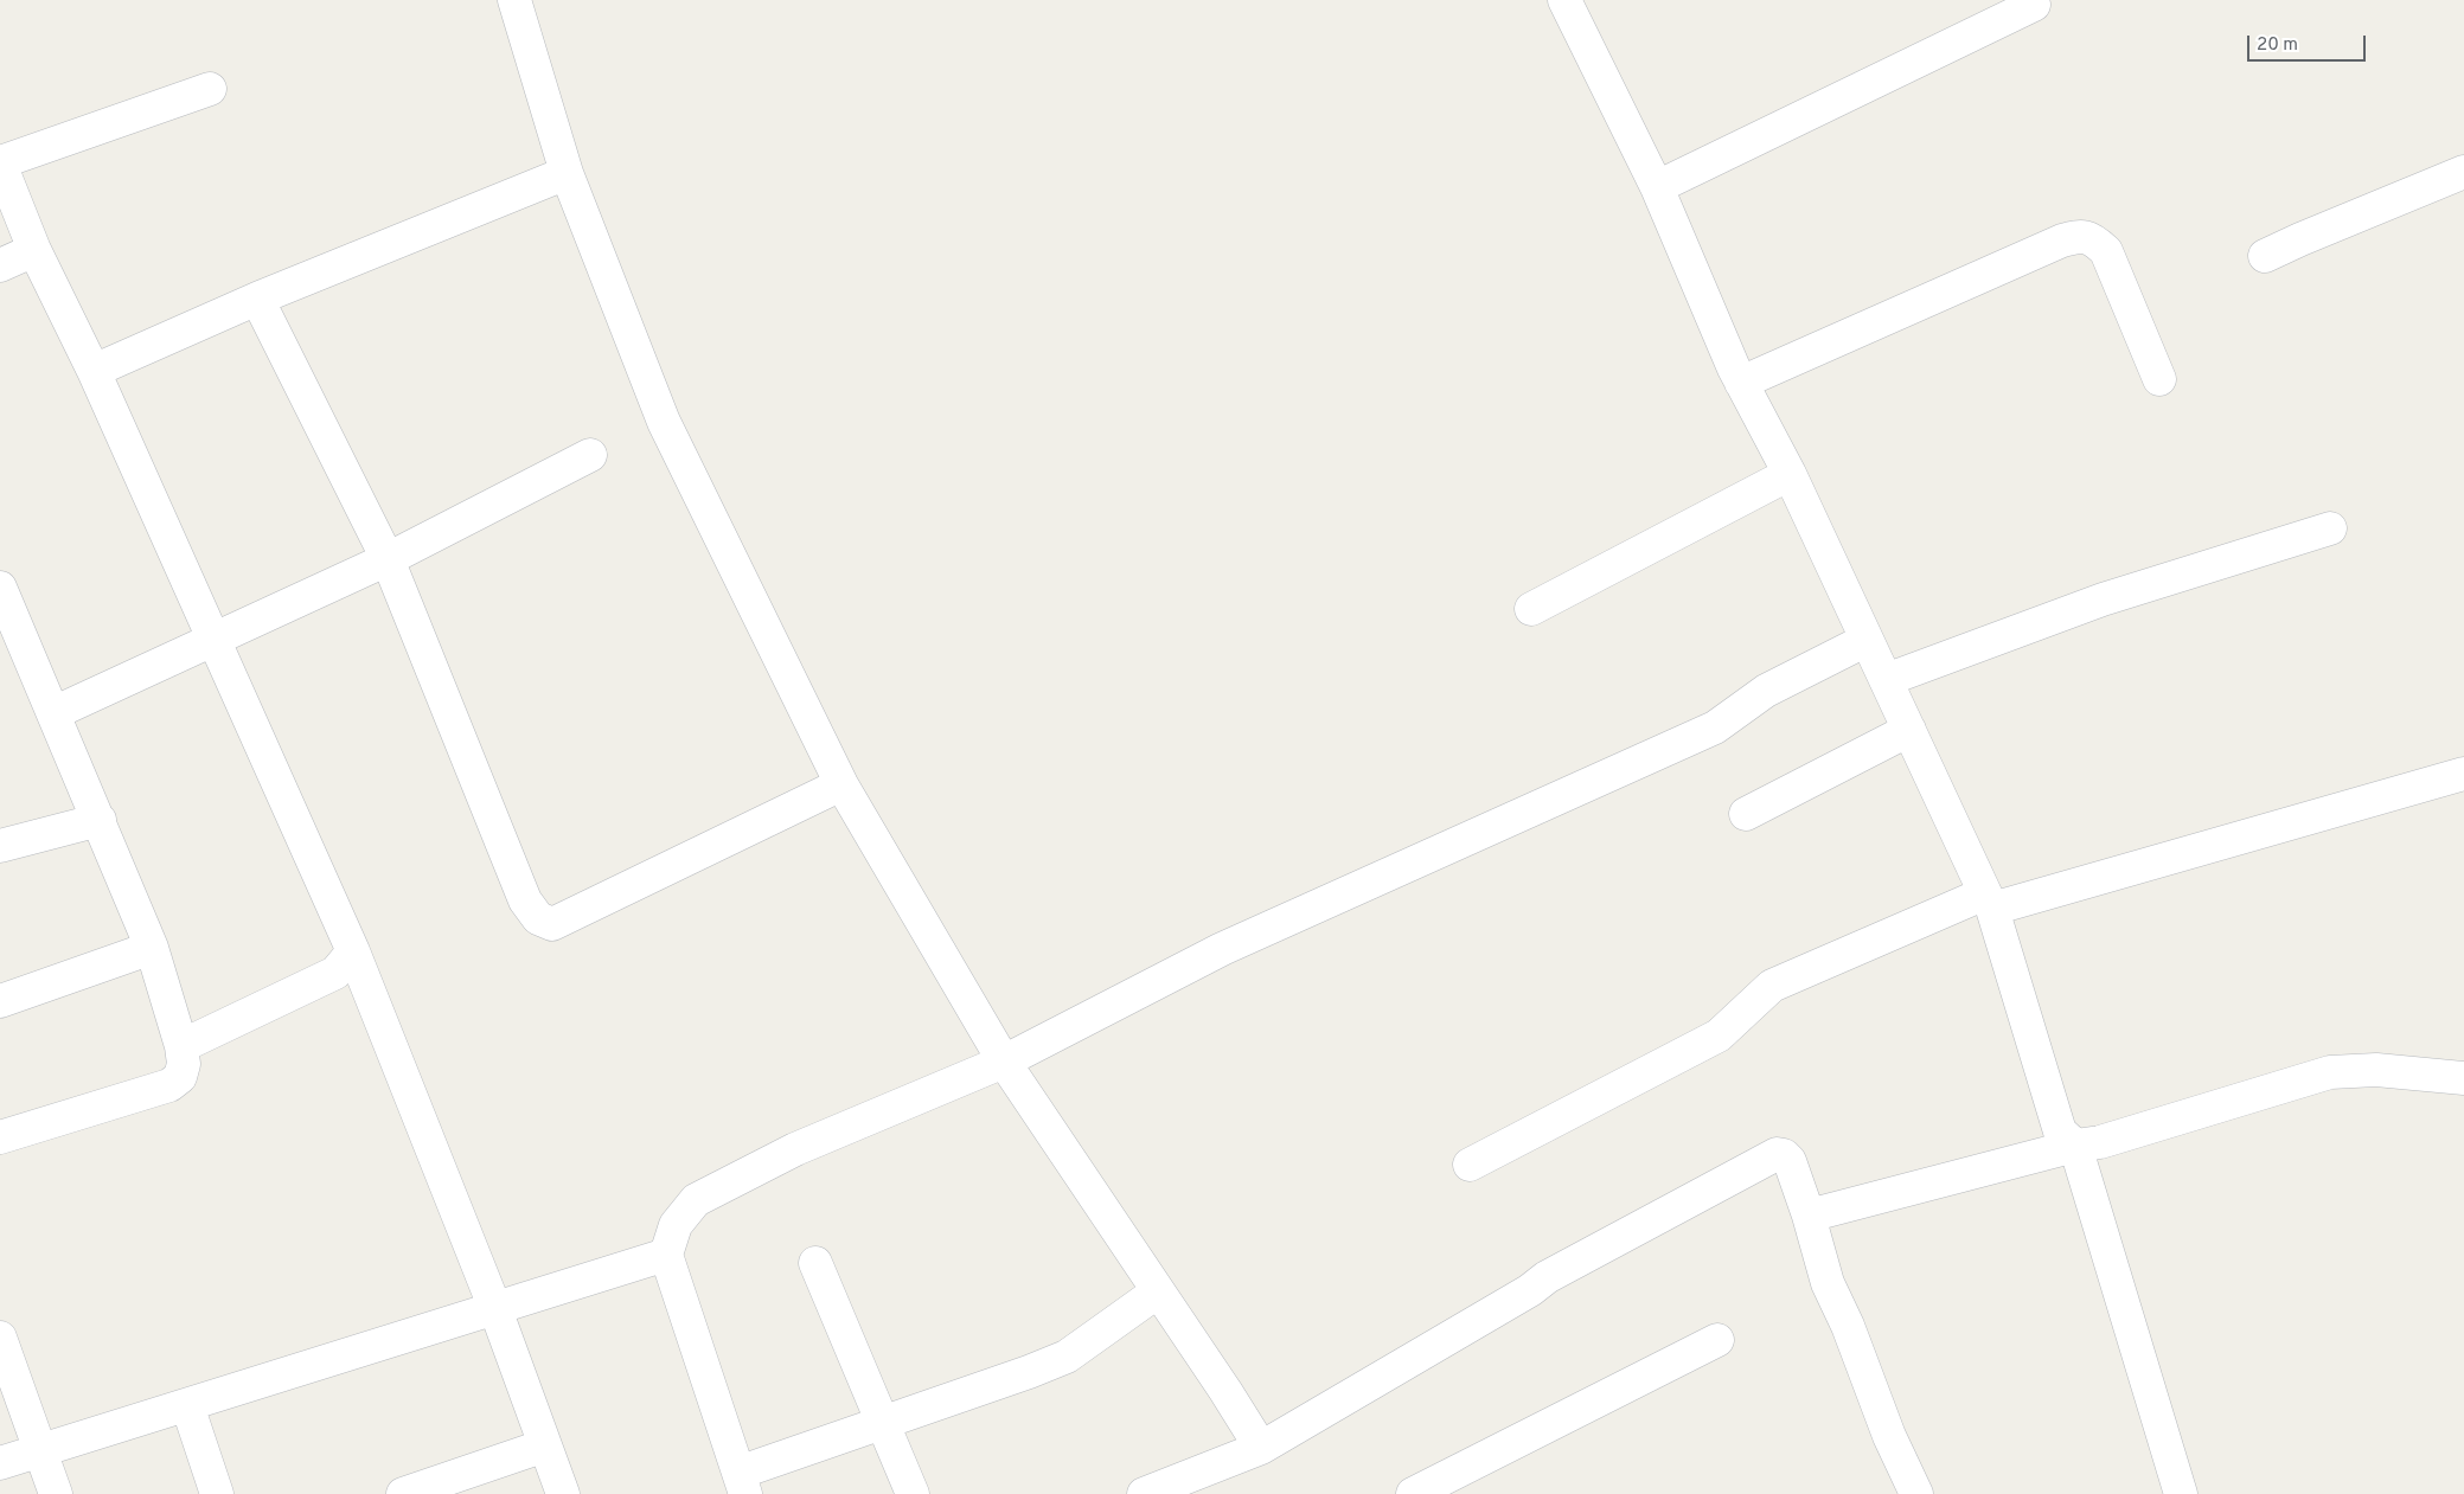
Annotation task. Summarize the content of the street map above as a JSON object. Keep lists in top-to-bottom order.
{
  "scale_bar": "20 m"
}
